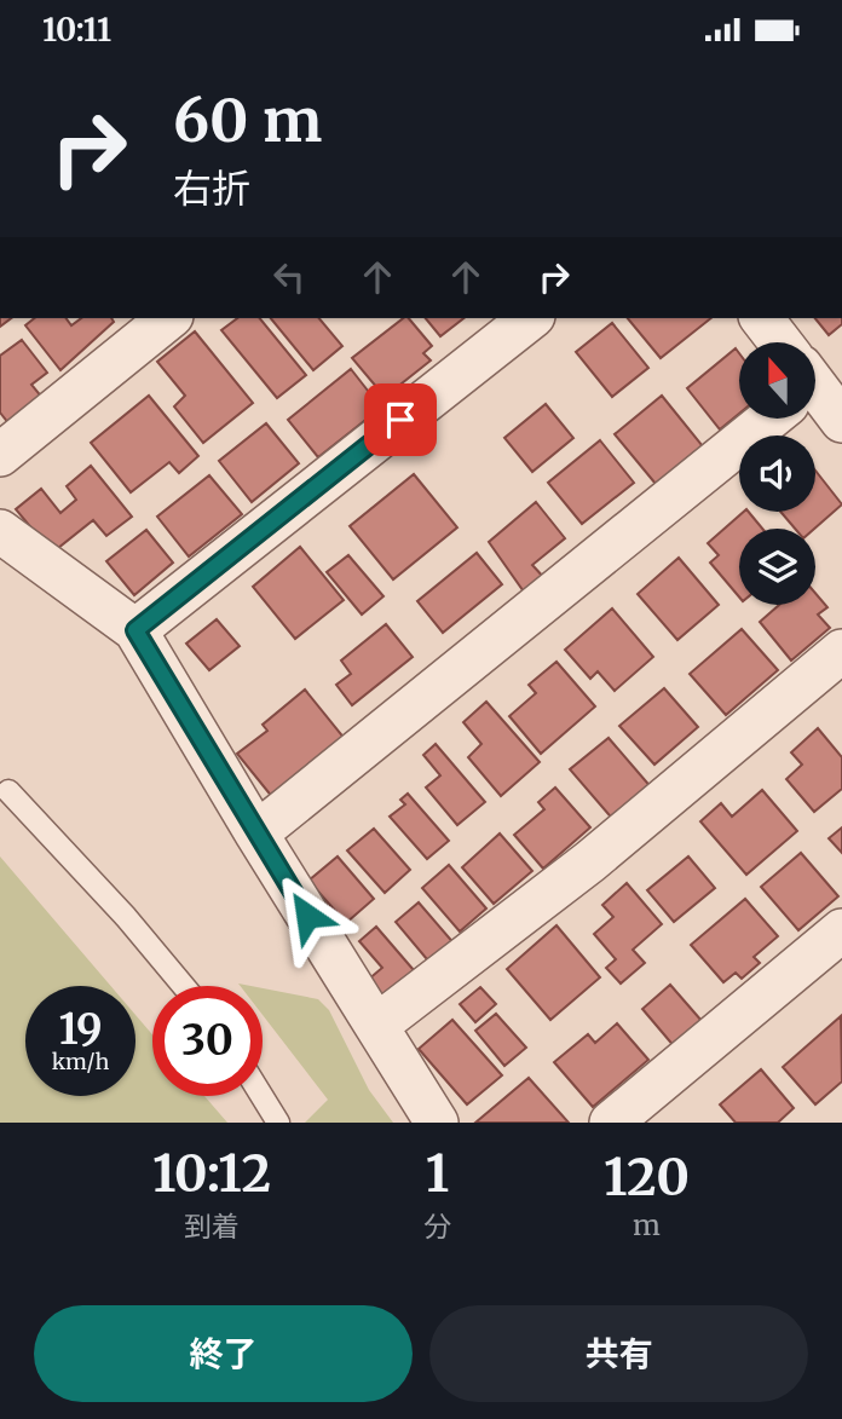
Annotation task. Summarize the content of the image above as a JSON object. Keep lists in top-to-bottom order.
{
  "north": "top",
  "page": {
    "status": "10:11",
    "turn": ["60 m", "右折"],
    "speed": "19 km/h",
    "limit": "30",
    "eta": [
      "10:12",
      "到着",
      "1",
      "分",
      "120",
      "m"
    ],
    "buttons": ["終了", "共有"]
  }
}
